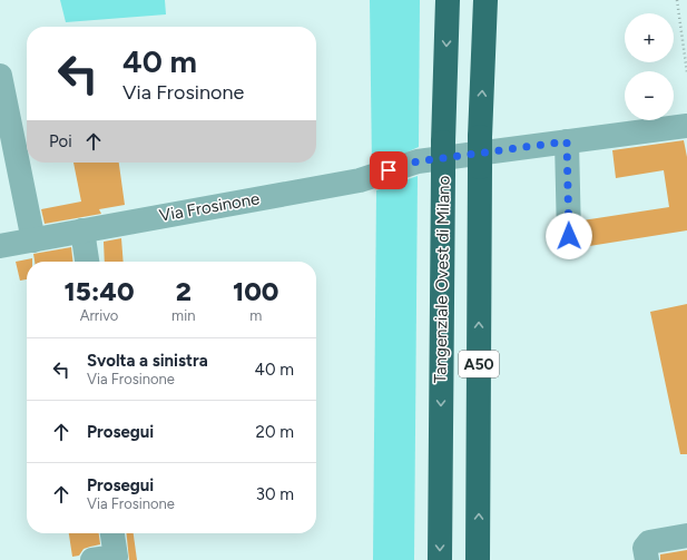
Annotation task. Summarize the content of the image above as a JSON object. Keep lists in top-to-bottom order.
{
  "streets": {
    "highway": ["Tangenziale Ovest di Milano", "A50"],
    "street": ["Via Frosinone"]
  },
  "page": {
    "map_buttons": ["+", "−"],
    "turn": ["40 m", "Via Frosinone"],
    "then": "Poi",
    "eta": [
      "15:40",
      "Arrivo",
      "2",
      "min",
      "100",
      "m"
    ],
    "list": [
      {
        "name": "Svolta a sinistra",
        "note": "Via Frosinone",
        "value": "40 m"
      },
      {
        "name": "Prosegui",
        "value": "20 m"
      },
      {
        "name": "Prosegui",
        "note": "Via Frosinone",
        "value": "30 m"
      }
    ]
  }
}
